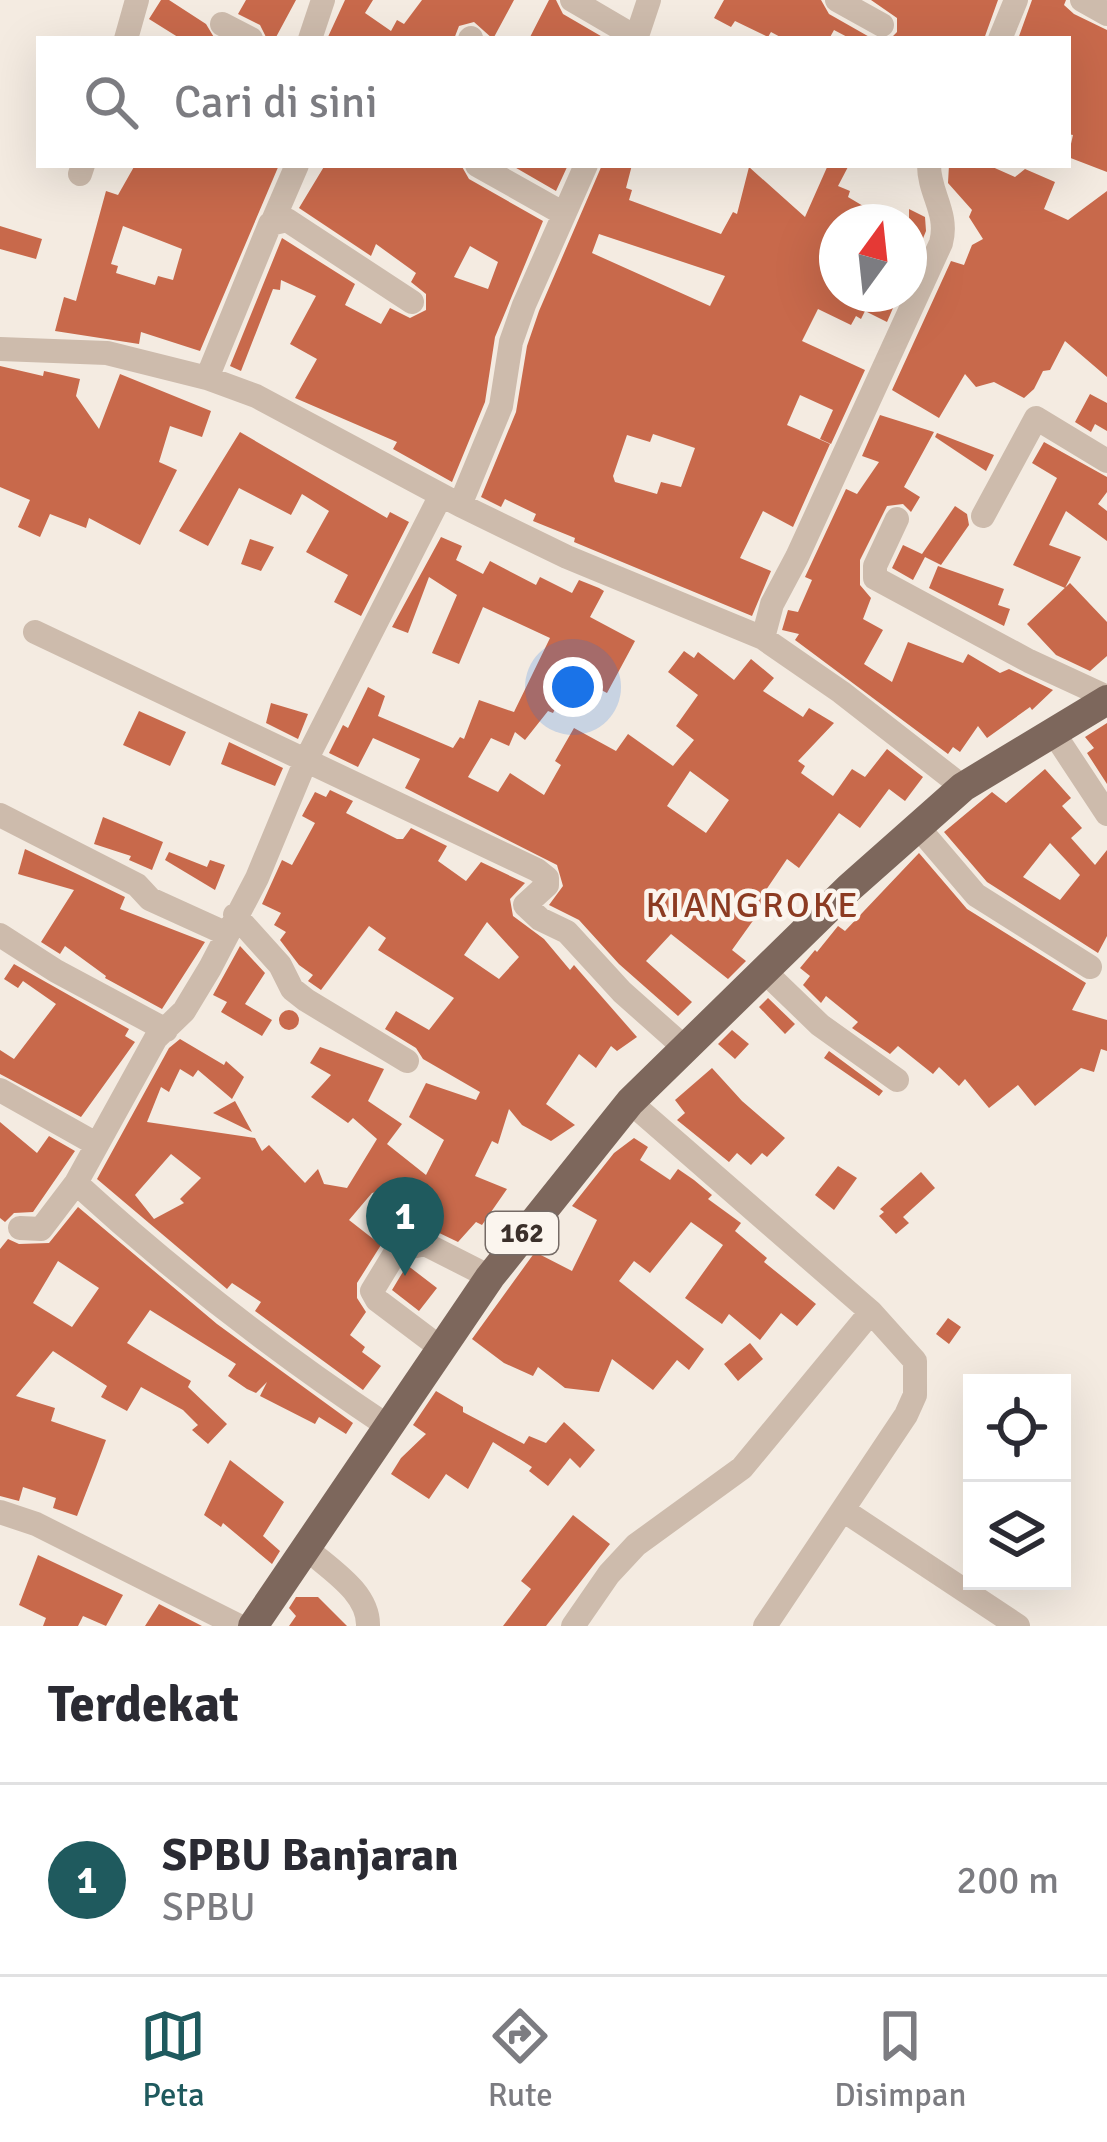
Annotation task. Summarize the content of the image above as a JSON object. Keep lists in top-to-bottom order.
{
  "streets": {
    "main road": ["162"]
  },
  "districts": ["KIANGROKE"],
  "north": "top",
  "page": {
    "search": "Cari di sini",
    "pins": "1",
    "heading": "Terdekat",
    "list": [
      {
        "mark": "1",
        "name": "SPBU Banjaran",
        "note": "SPBU",
        "value": "200 m"
      }
    ],
    "nav": ["Peta", "Rute", "Disimpan"]
  }
}
